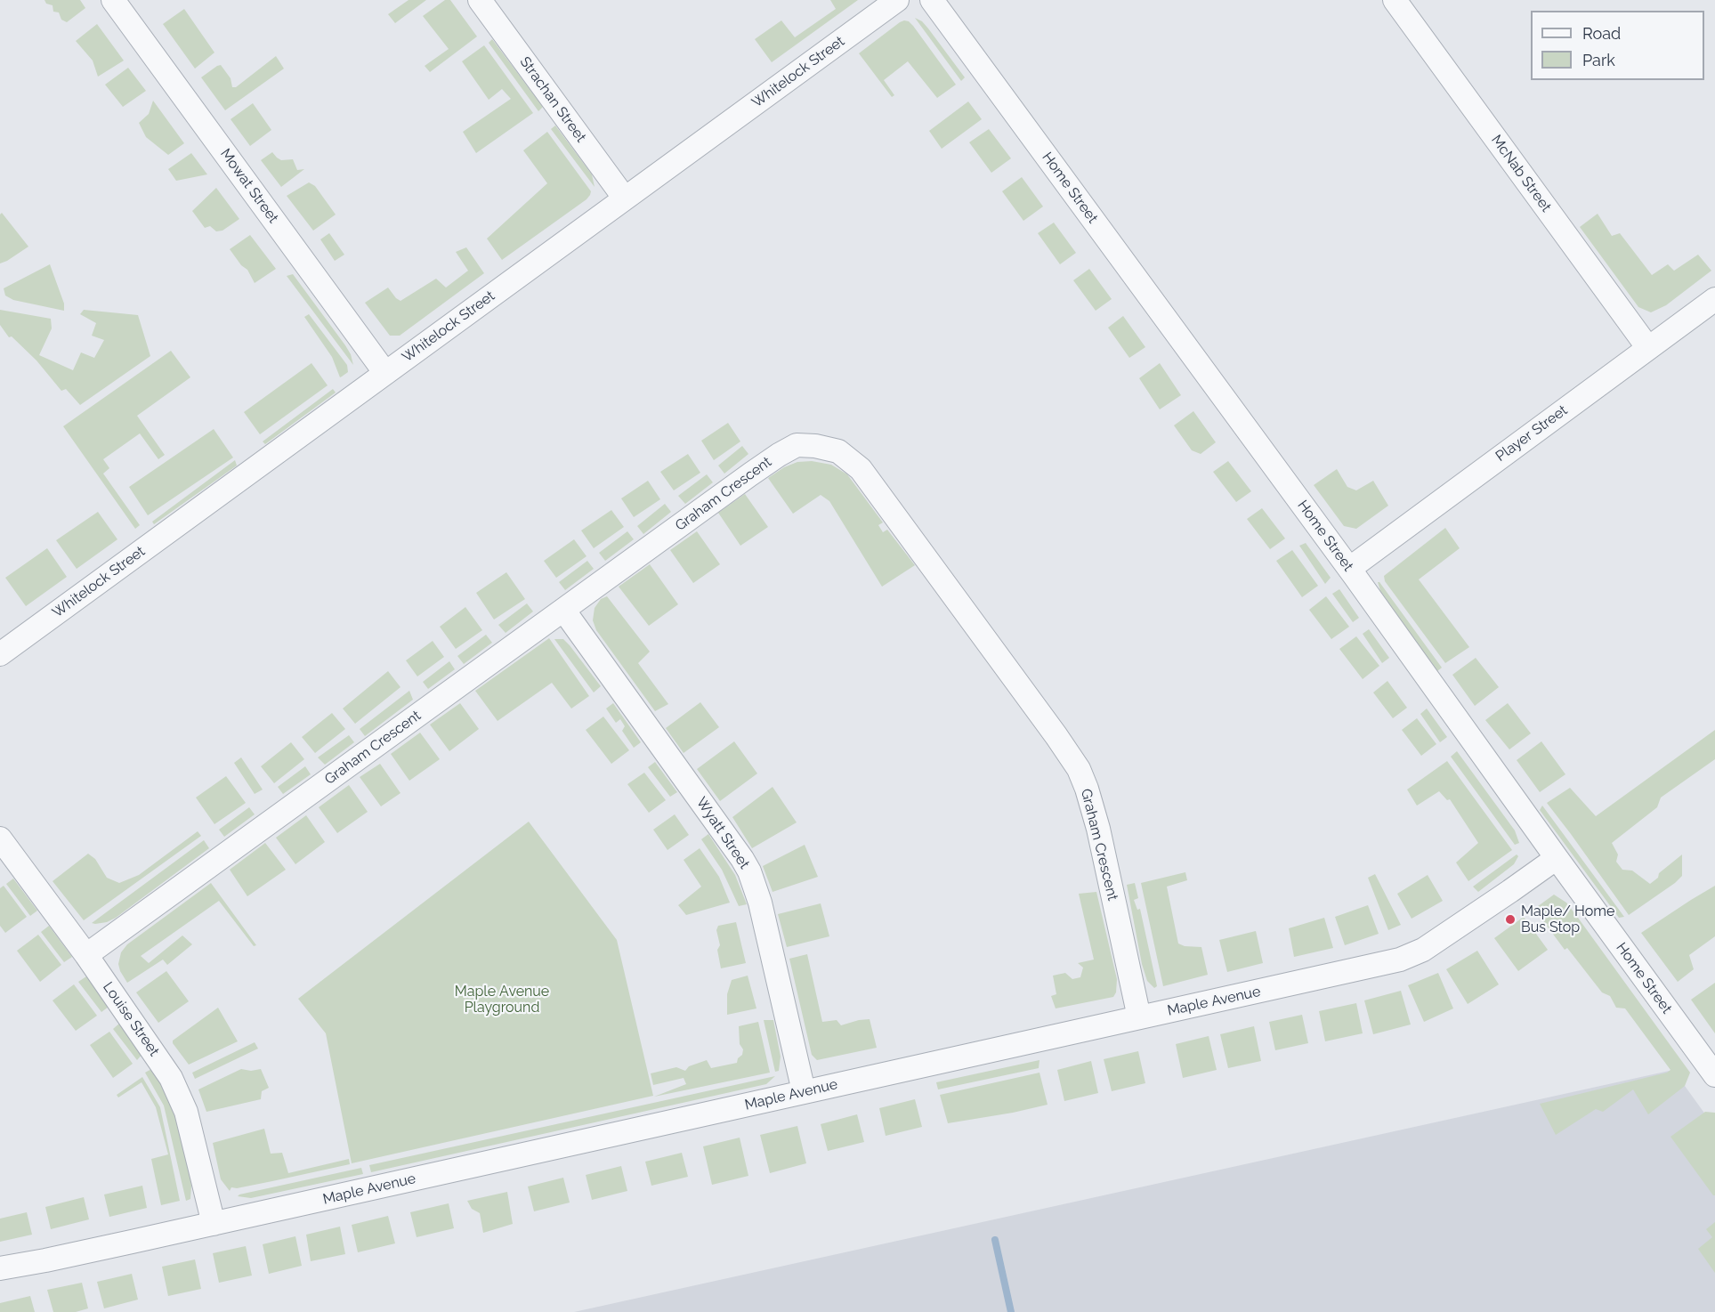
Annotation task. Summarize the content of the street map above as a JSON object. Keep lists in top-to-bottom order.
{
  "streets": {
    "street": [
      "Whitelock Street",
      "Strachan Street",
      "McNab Street",
      "Mowat Street",
      "Home Street",
      "Player Street",
      "Graham Crescent",
      "Wyatt Street",
      "Maple Avenue",
      "Louise Street"
    ]
  },
  "crossings": [
    ["Whitelock Street", "Strachan Street"],
    ["Whitelock Street", "Mowat Street"],
    ["McNab Street", "Player Street"],
    ["Home Street", "Player Street"],
    ["Home Street", "Maple Avenue"],
    ["Graham Crescent", "Wyatt Street"],
    ["Graham Crescent", "Maple Avenue"],
    ["Graham Crescent", "Louise Street"],
    ["Wyatt Street", "Maple Avenue"],
    ["Maple Avenue", "Louise Street"]
  ],
  "parks": ["Maple Avenue Playground"],
  "places": ["Maple/ Home Bus Stop"],
  "legend": ["Road", "Park"]
}
